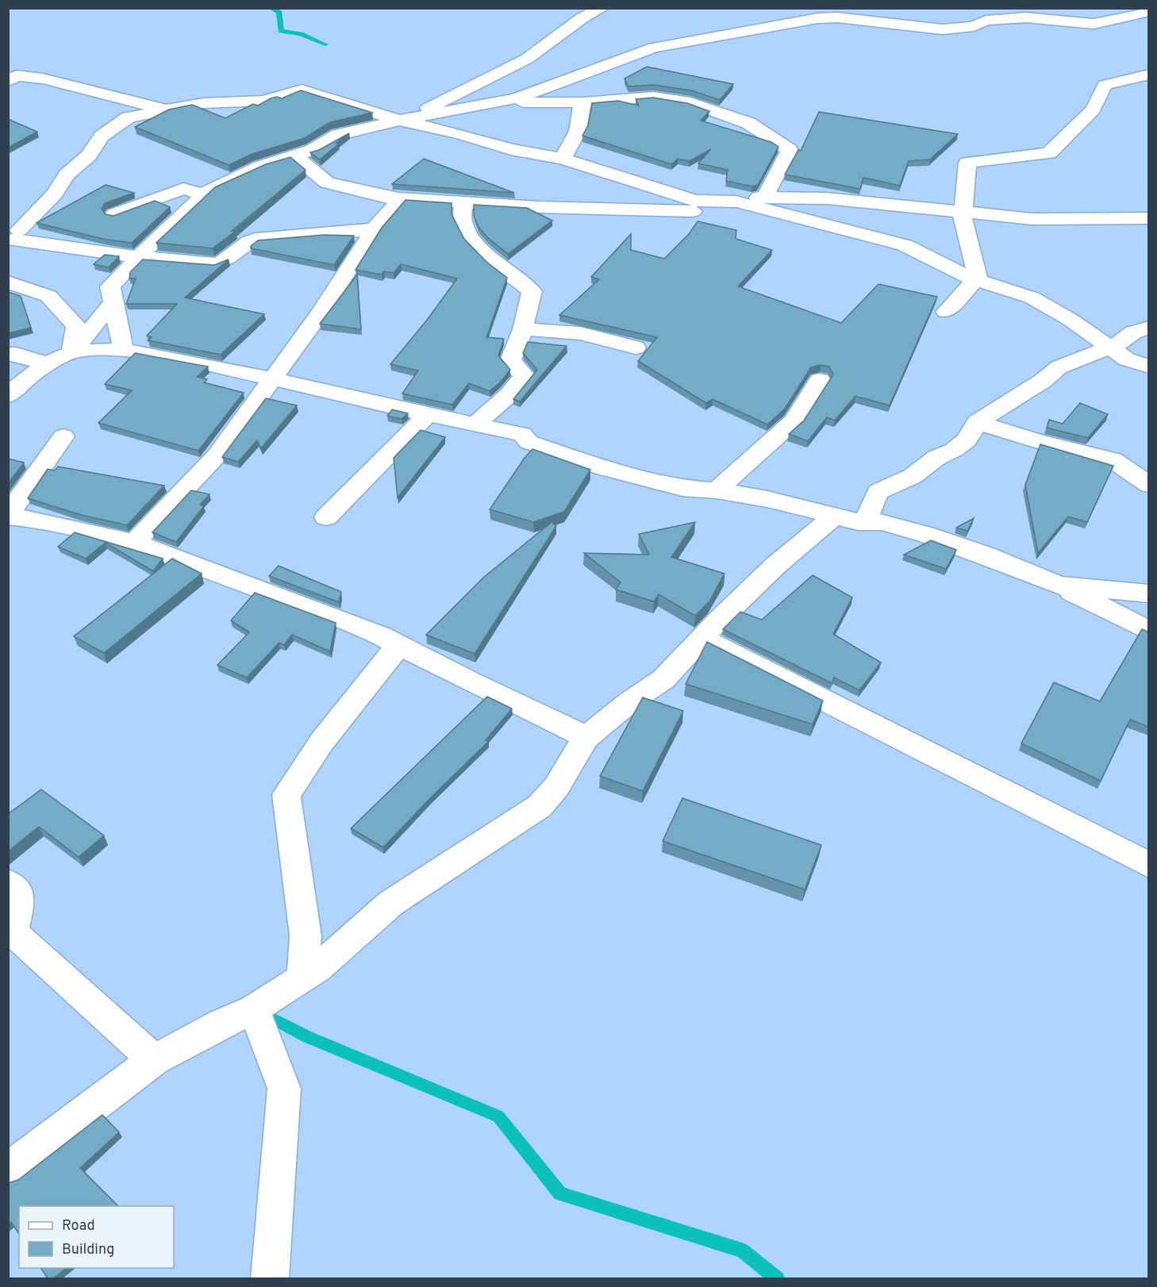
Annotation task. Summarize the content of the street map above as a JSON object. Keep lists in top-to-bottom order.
{
  "legend": ["Road", "Building"]
}
